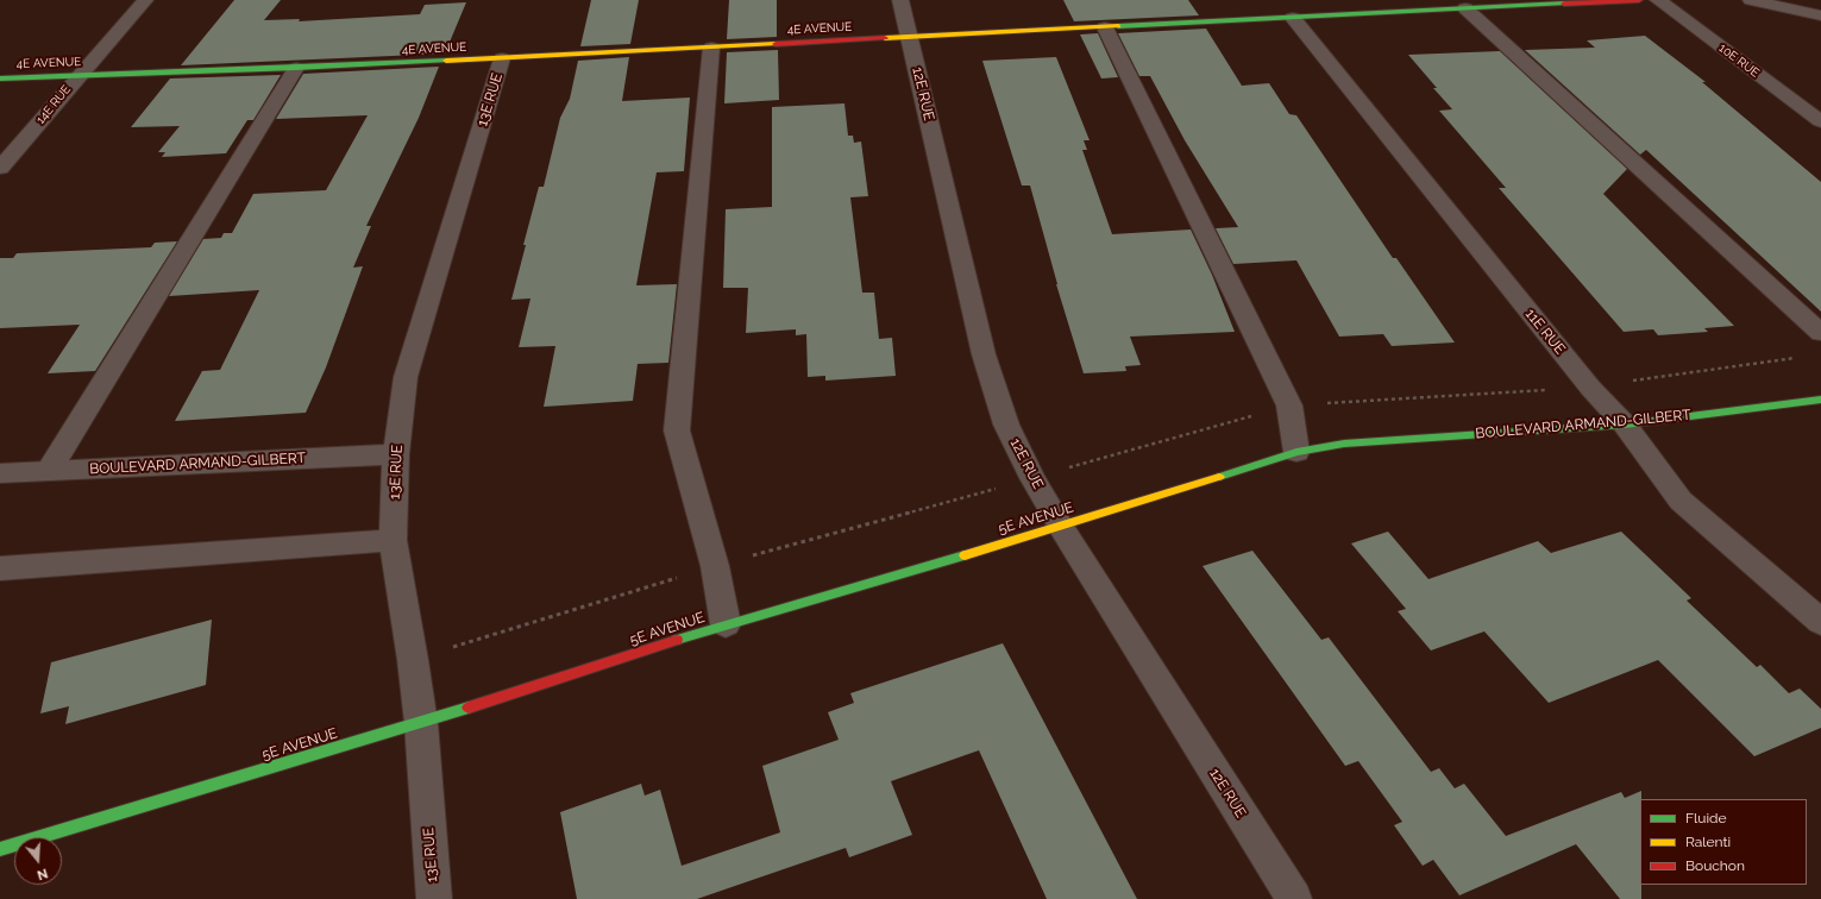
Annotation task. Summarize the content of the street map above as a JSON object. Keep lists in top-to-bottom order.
{
  "streets": {
    "street": [
      "4E AVENUE",
      "10E RUE",
      "12E RUE",
      "13E RUE",
      "14E RUE",
      "11E RUE",
      "BOULEVARD ARMAND-GILBERT",
      "5E AVENUE"
    ]
  },
  "crossings": [
    ["4E AVENUE", "12E RUE"],
    ["4E AVENUE", "13E RUE"],
    ["4E AVENUE", "14E RUE"],
    ["4E AVENUE", "11E RUE"],
    ["12E RUE", "5E AVENUE"],
    ["13E RUE", "BOULEVARD ARMAND-GILBERT"],
    ["13E RUE", "5E AVENUE"],
    ["11E RUE", "BOULEVARD ARMAND-GILBERT"],
    ["BOULEVARD ARMAND-GILBERT", "5E AVENUE"]
  ],
  "legend": ["Fluide", "Ralenti", "Bouchon"],
  "north": "bottom"
}
